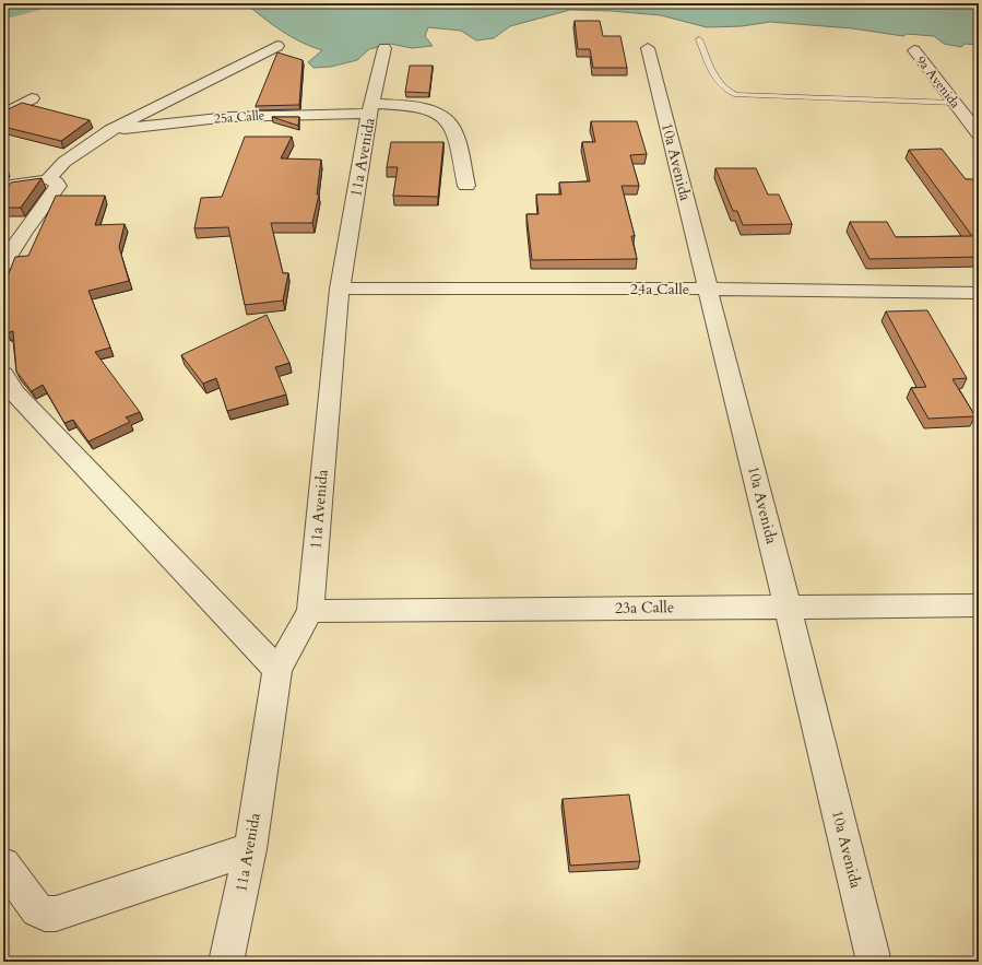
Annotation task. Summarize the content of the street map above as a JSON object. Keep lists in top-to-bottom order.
{
  "streets": {
    "street": [
      "9a Avenida",
      "25a Calle",
      "11a Avenida",
      "10a Avenida",
      "24a Calle",
      "23a Calle"
    ]
  },
  "crossings": [
    ["25a Calle", "11a Avenida"],
    ["11a Avenida", "24a Calle"],
    ["11a Avenida", "23a Calle"],
    ["10a Avenida", "24a Calle"],
    ["10a Avenida", "23a Calle"]
  ]
}
